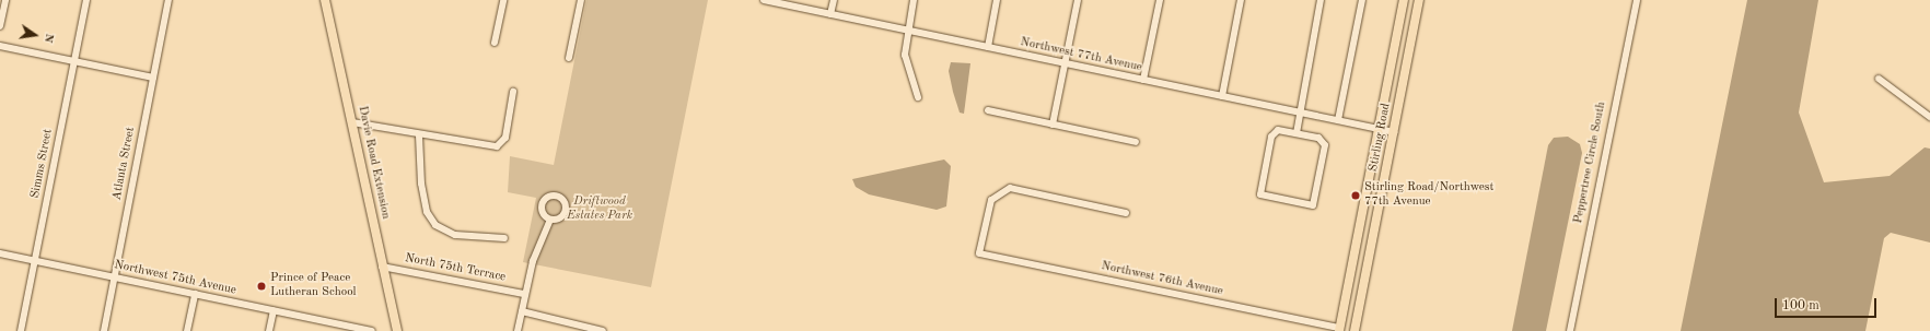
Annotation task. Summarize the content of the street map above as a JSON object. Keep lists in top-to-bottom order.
{
  "streets": {
    "main road": ["Stirling Road", "Davie Road Extension"],
    "street": [
      "Northwest 77th Avenue",
      "Peppertree Circle South",
      "Simms Street",
      "Atlanta Street",
      "North 75th Terrace",
      "Northwest 75th Avenue",
      "Northwest 76th Avenue"
    ]
  },
  "crossings": [
    ["Northwest 77th Avenue", "Stirling Road"],
    ["Stirling Road", "Northwest 76th Avenue"],
    ["Davie Road Extension", "North 75th Terrace"],
    ["Simms Street", "Northwest 75th Avenue"],
    ["Atlanta Street", "Northwest 75th Avenue"]
  ],
  "parks": ["Driftwood Estates Park"],
  "places": ["Stirling Road/Northwest 77th Avenue", "Prince of Peace Lutheran School"],
  "scale_bar": "100 m",
  "north": "right"
}
